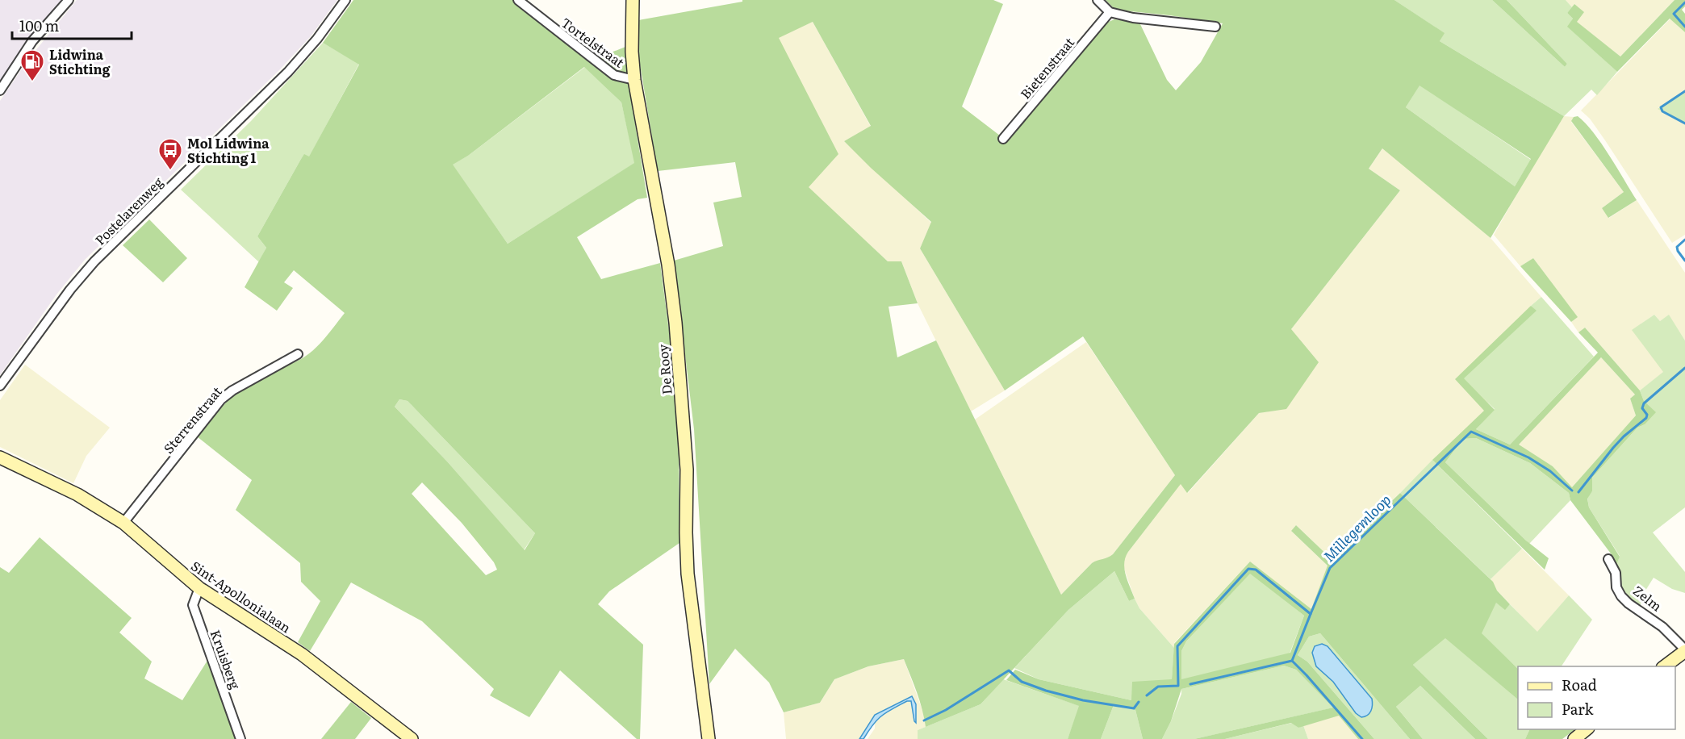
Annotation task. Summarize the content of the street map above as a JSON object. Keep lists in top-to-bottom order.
{
  "streets": {
    "street": [
      "Tortelstraat",
      "Bietenstraat",
      "Postelarenweg",
      "De Rooy",
      "Sterrenstraat",
      "Sint-Apollonialaan",
      "Zelm",
      "Kruisberg"
    ]
  },
  "crossings": [
    ["Tortelstraat", "De Rooy"],
    ["Sterrenstraat", "Sint-Apollonialaan"],
    ["Sint-Apollonialaan", "Kruisberg"]
  ],
  "water": ["Millegemloop"],
  "places": {
    "fuel station": ["Lidwina Stichting"],
    "bus stop": ["Mol Lidwina Stichting 1"]
  },
  "legend": ["Road", "Park"],
  "scale_bar": "100 m"
}
